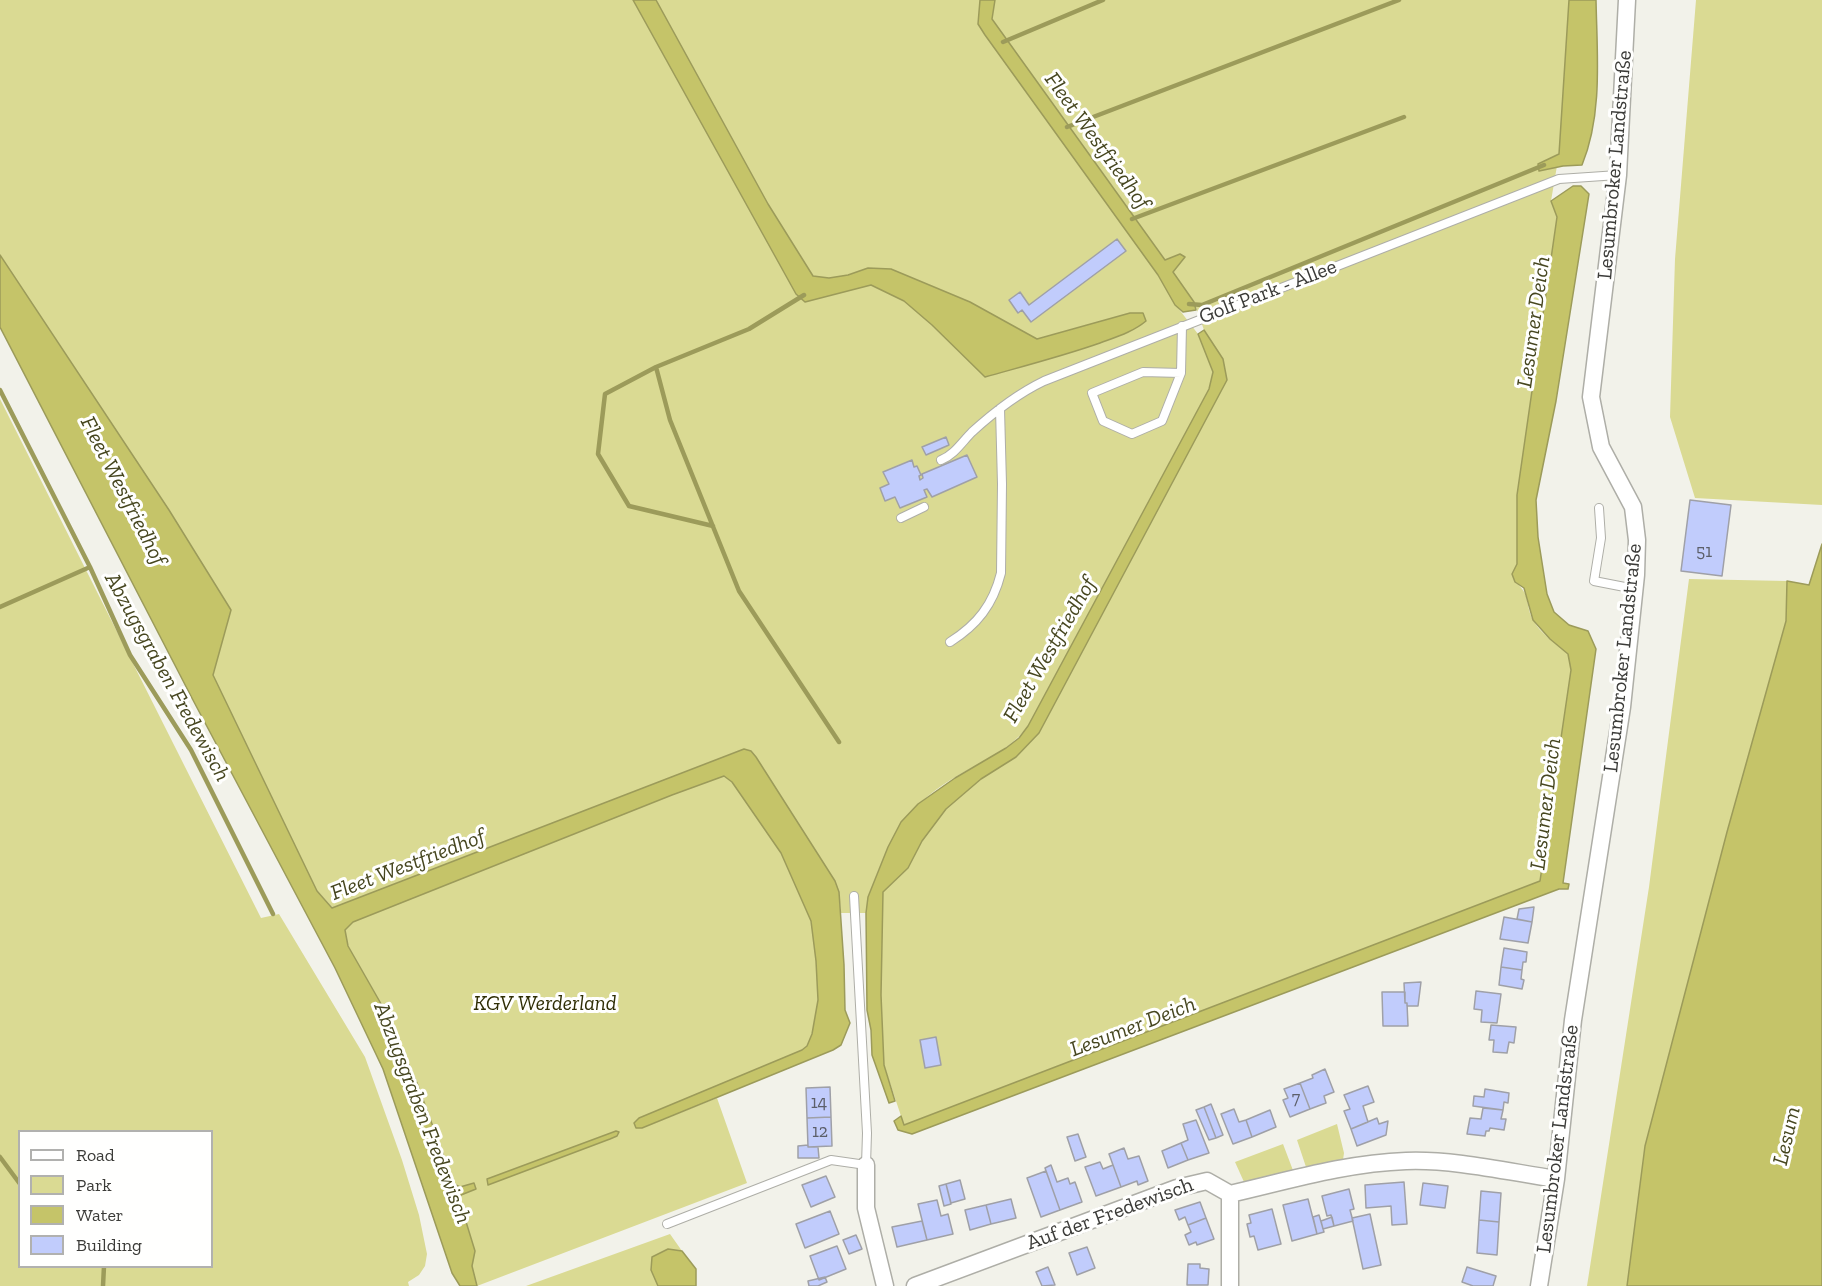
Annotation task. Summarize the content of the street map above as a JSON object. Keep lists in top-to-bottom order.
{
  "streets": {
    "street": ["Lesumbroker Landstraße", "Auf der Fredewisch"],
    "lane": ["Golf Park - Allee"]
  },
  "crossings": [
    ["Lesumbroker Landstraße", "Golf Park - Allee"]
  ],
  "water": [
    "Fleet Westfriedhof",
    "Lesumer Deich",
    "Abzugsgraben Fredewisch",
    "Lesum"
  ],
  "parks": ["KGV Werderland"],
  "house_numbers": [
    "51",
    "7",
    "14",
    "12"
  ],
  "legend": [
    "Road",
    "Park",
    "Water",
    "Building"
  ]
}
